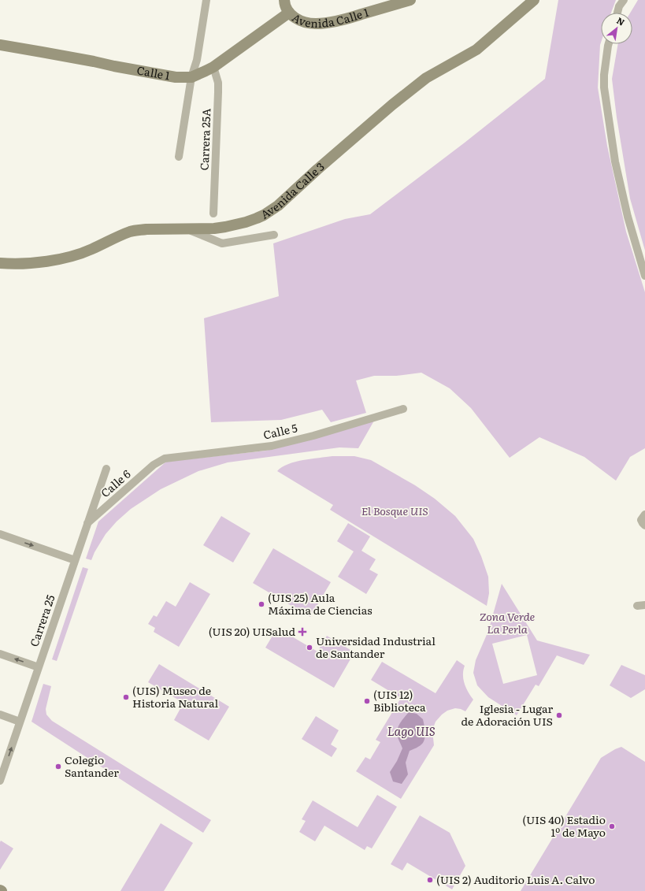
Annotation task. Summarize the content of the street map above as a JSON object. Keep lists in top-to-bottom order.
{
  "streets": {
    "street": [
      "Avenida Calle 1",
      "Calle 1",
      "Carrera 25A",
      "Avenida Calle 3",
      "Calle 5",
      "Calle 6",
      "Carrera 25"
    ]
  },
  "crossings": [
    ["Avenida Calle 1", "Calle 1"],
    ["Calle 1", "Carrera 25A"],
    ["Calle 5", "Calle 6"],
    ["Calle 6", "Carrera 25"]
  ],
  "water": ["Lago UIS"],
  "parks": ["El Bosque UIS", "Zona Verde La Perla"],
  "places": {
    "other": [
      "(UIS 25) Aula Máxima de Ciencias",
      "Universidad Industrial de Santander",
      "(UIS) Museo de Historia Natural",
      "(UIS 12) Biblioteca",
      "Iglesia - Lugar de Adoración UIS",
      "Colegio Santander",
      "(UIS 40) Estadio 1º de Mayo",
      "(UIS 2) Auditorio Luis A. Calvo"
    ],
    "health": ["(UIS 20) UISalud"]
  },
  "north": "top right"
}
